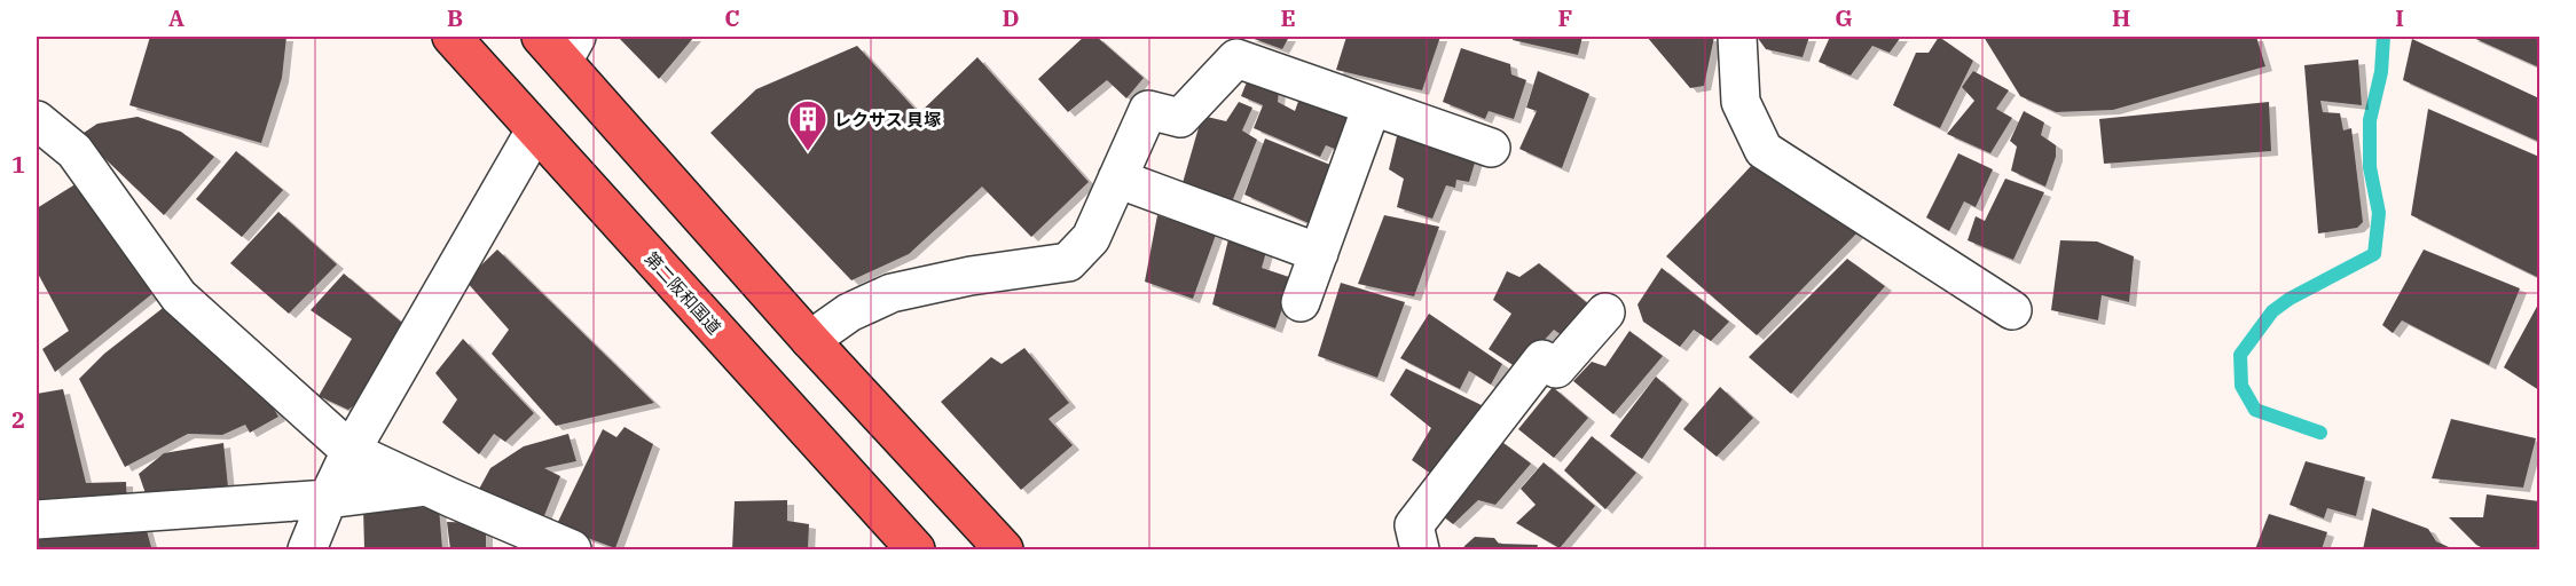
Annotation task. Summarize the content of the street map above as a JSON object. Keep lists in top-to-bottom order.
{
  "streets": {
    "highway": ["第二阪和国道"]
  },
  "places": {
    "building": ["レクサス 貝塚"]
  },
  "grid": {
    "columns": [
      "A",
      "B",
      "C",
      "D",
      "E",
      "F",
      "G",
      "H",
      "I"
    ],
    "rows": ["1", "2"]
  }
}
